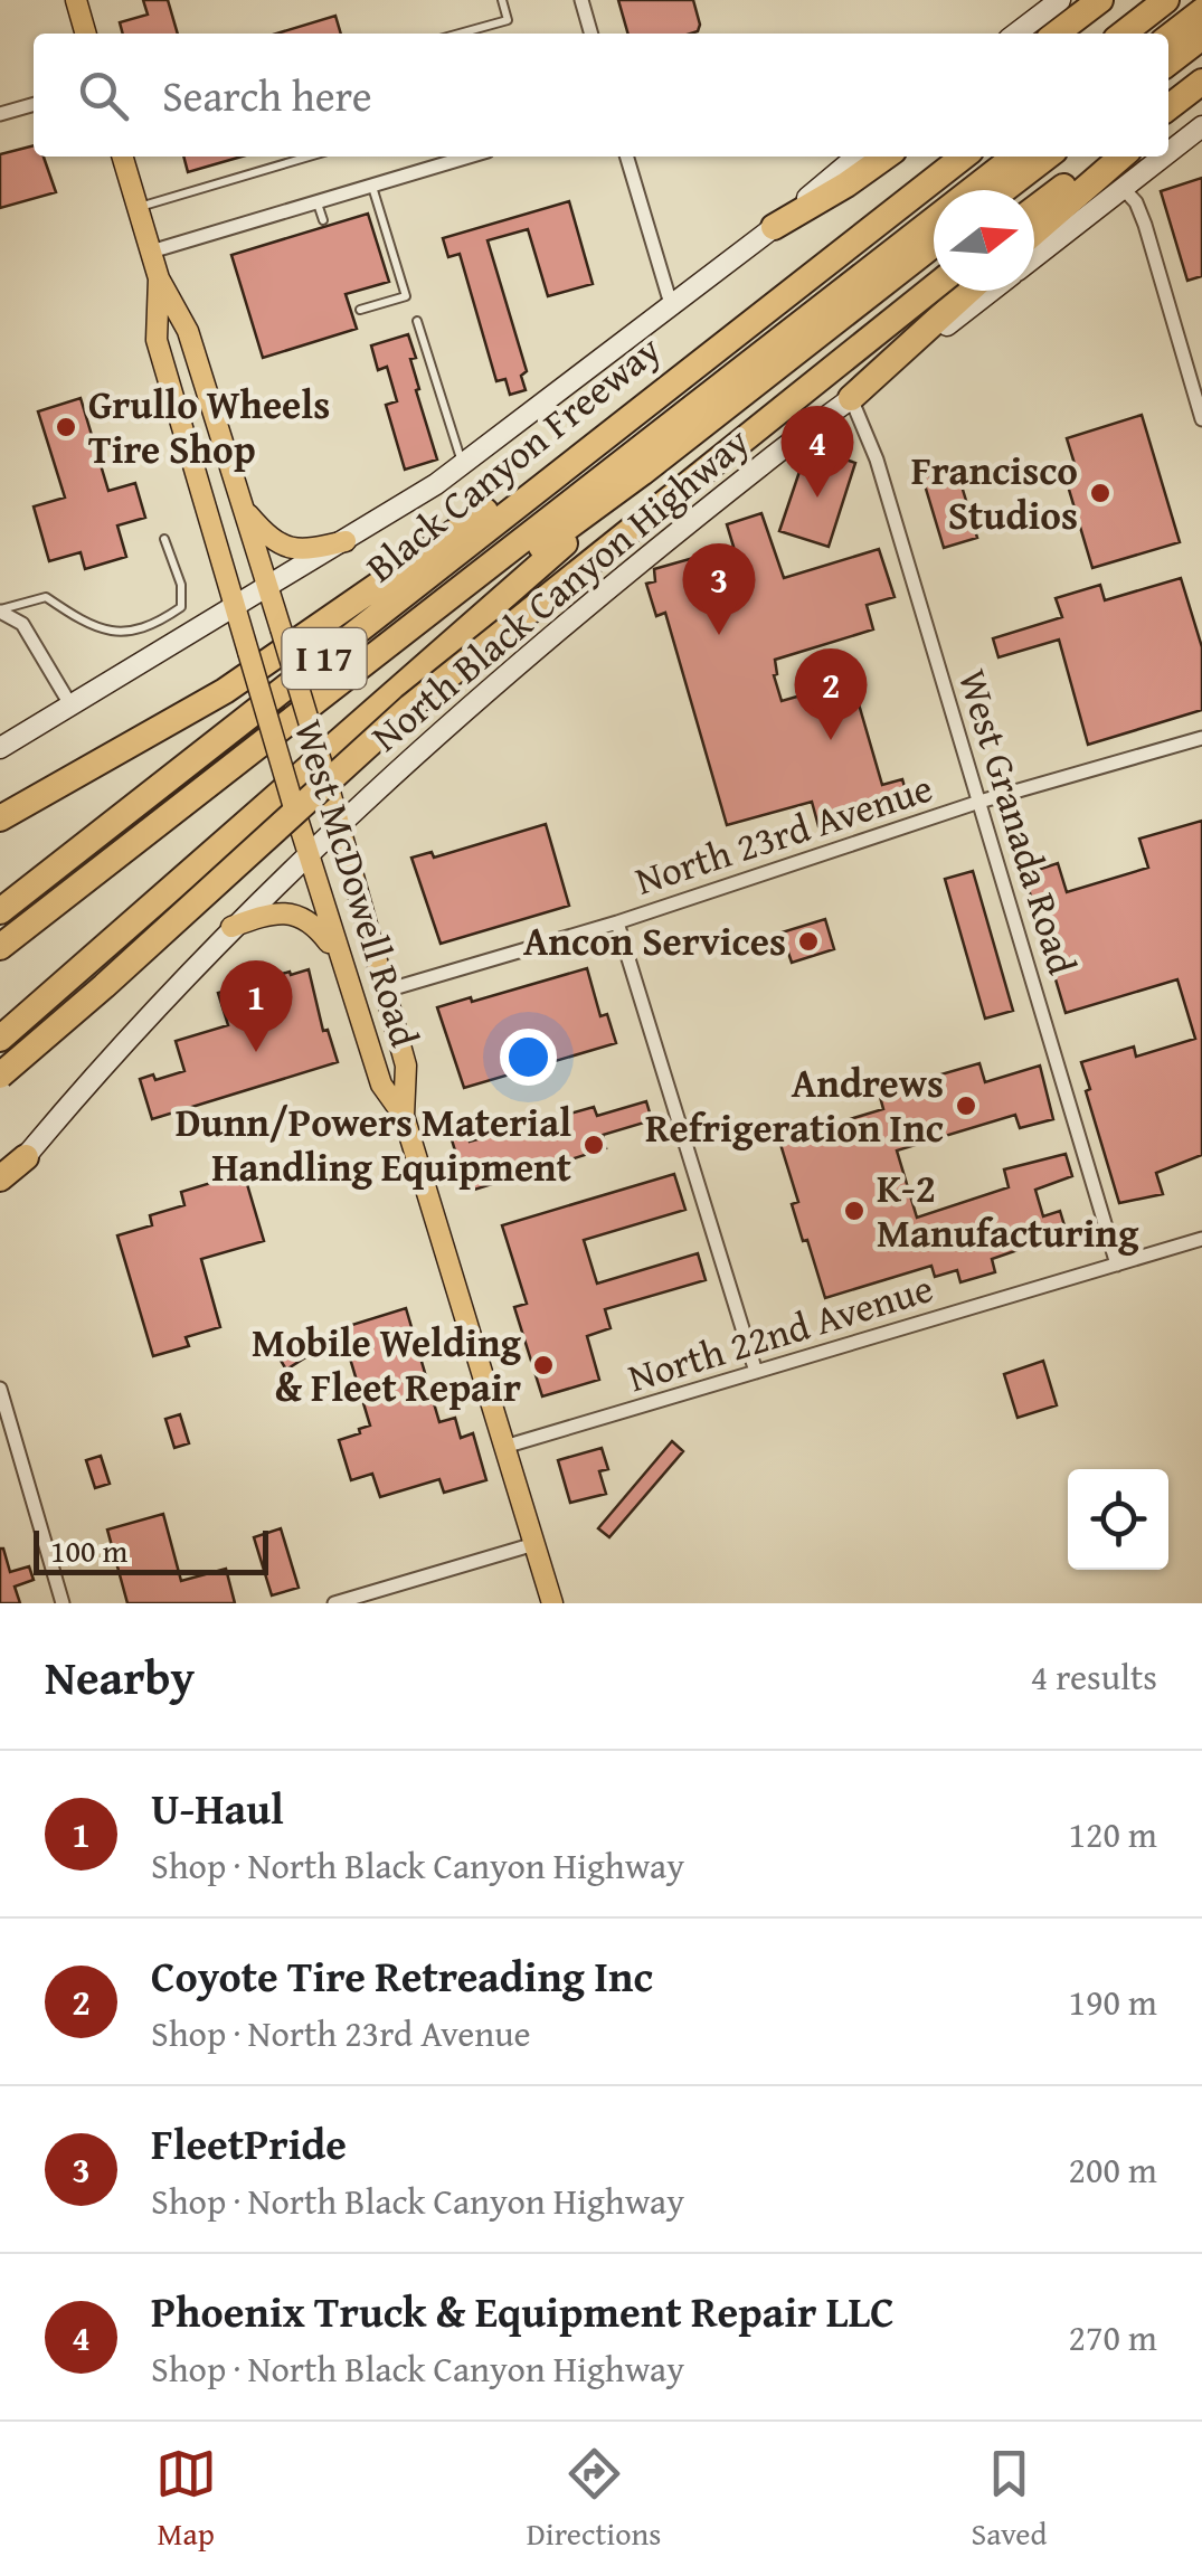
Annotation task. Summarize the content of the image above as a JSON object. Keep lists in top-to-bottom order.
{
  "streets": {
    "highway": ["Black Canyon Freeway", "I 17"],
    "main road": ["North Black Canyon Highway", "West McDowell Road"],
    "street": ["West Granada Road", "North 23rd Avenue", "North 22nd Avenue"]
  },
  "crossings": [
    ["North Black Canyon Highway", "West Granada Road"],
    ["North Black Canyon Highway", "West McDowell Road"],
    ["West Granada Road", "North 23rd Avenue"],
    ["West Granada Road", "North 22nd Avenue"],
    ["North 23rd Avenue", "West McDowell Road"],
    ["West McDowell Road", "North 22nd Avenue"]
  ],
  "places": [
    "Grullo Wheels Tire Shop",
    "Francisco Studios",
    "Ancon Services",
    "Andrews Refrigeration Inc",
    "Dunn/Powers Material Handling Equipment",
    "K-2 Manufacturing",
    "Mobile Welding & Fleet Repair"
  ],
  "scale_bar": "100 m",
  "north": "right",
  "page": {
    "search": "Search here",
    "pins": [
      "4",
      "3",
      "2",
      "1"
    ],
    "scale": "100 m",
    "heading": ["Nearby", "4 results"],
    "list": [
      {
        "mark": "1",
        "name": "U-Haul",
        "note": "Shop · North Black Canyon Highway",
        "value": "120 m"
      },
      {
        "mark": "2",
        "name": "Coyote Tire Retreading Inc",
        "note": "Shop · North 23rd Avenue",
        "value": "190 m"
      },
      {
        "mark": "3",
        "name": "FleetPride",
        "note": "Shop · North Black Canyon Highway",
        "value": "200 m"
      },
      {
        "mark": "4",
        "name": "Phoenix Truck & Equipment Repair LLC",
        "note": "Shop · North Black Canyon Highway",
        "value": "270 m"
      }
    ],
    "nav": ["Map", "Directions", "Saved"]
  }
}
